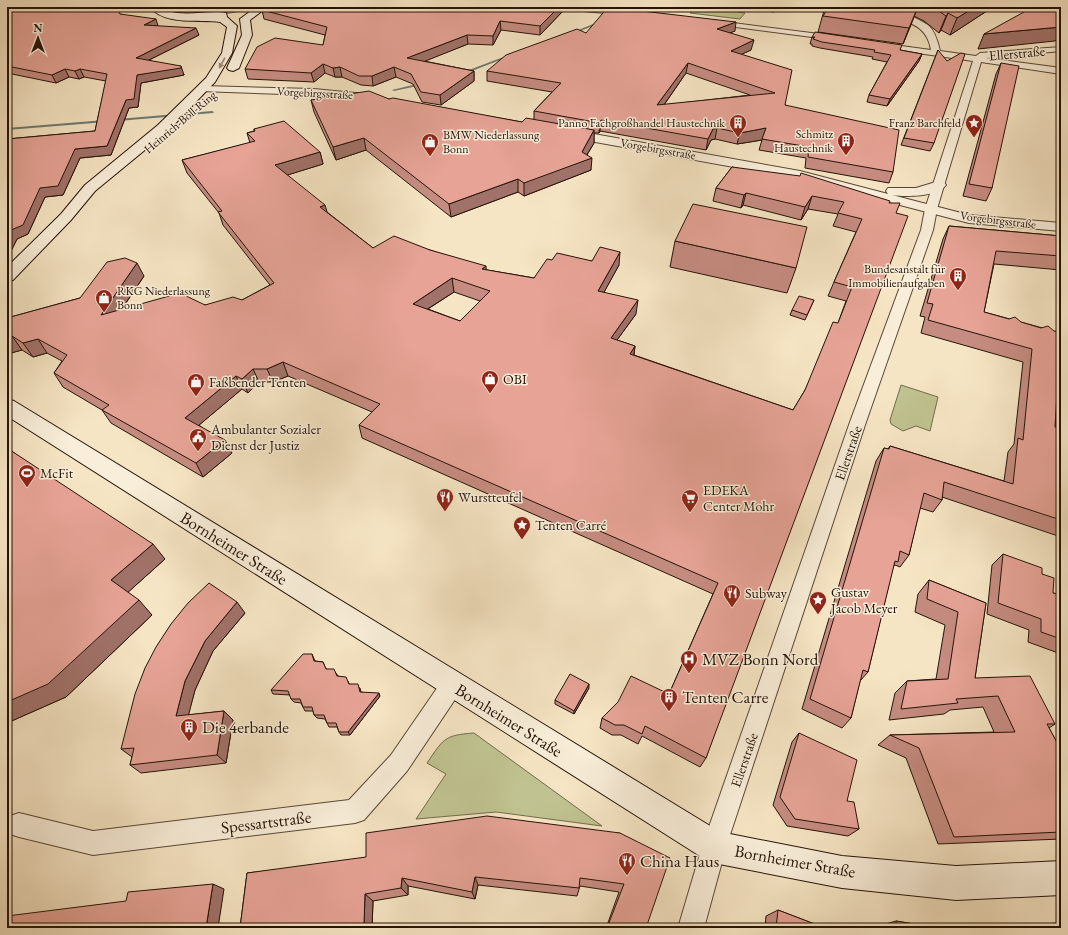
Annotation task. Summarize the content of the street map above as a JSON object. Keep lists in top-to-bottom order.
{
  "streets": {
    "main road": ["Heinrich-Böll-Ring", "Bornheimer Straße"],
    "street": ["Ellerstraße", "Vorgebirgsstraße", "Spessartstraße"]
  },
  "crossings": [
    ["Ellerstraße", "Vorgebirgsstraße"],
    ["Ellerstraße", "Bornheimer Straße"],
    ["Vorgebirgsstraße", "Heinrich-Böll-Ring"],
    ["Bornheimer Straße", "Spessartstraße"]
  ],
  "places": {
    "building": [
      "Panno Fachgroßhandel Haustechnik",
      "Schmitz Haustechnik",
      "Bundesanstalt für Immobilienaufgaben",
      "Tenten Carre",
      "Die 4erbande"
    ],
    "place": ["Franz Barchfeld", "Tenten Carré", "Gustav Jacob Meyer"],
    "shop": [
      "BMW Niederlassung Bonn",
      "RKG Niederlassung Bonn",
      "OBI",
      "Faßbender Tenten"
    ],
    "public building": ["Ambulanter Sozialer Dienst der Justiz"],
    "sports": ["McFit"],
    "restaurant": ["Wurstteufel", "Subway", "China Haus"],
    "supermarket": ["EDEKA Center Mohr"],
    "hospital": ["MVZ Bonn Nord"]
  },
  "north": "top"
}
